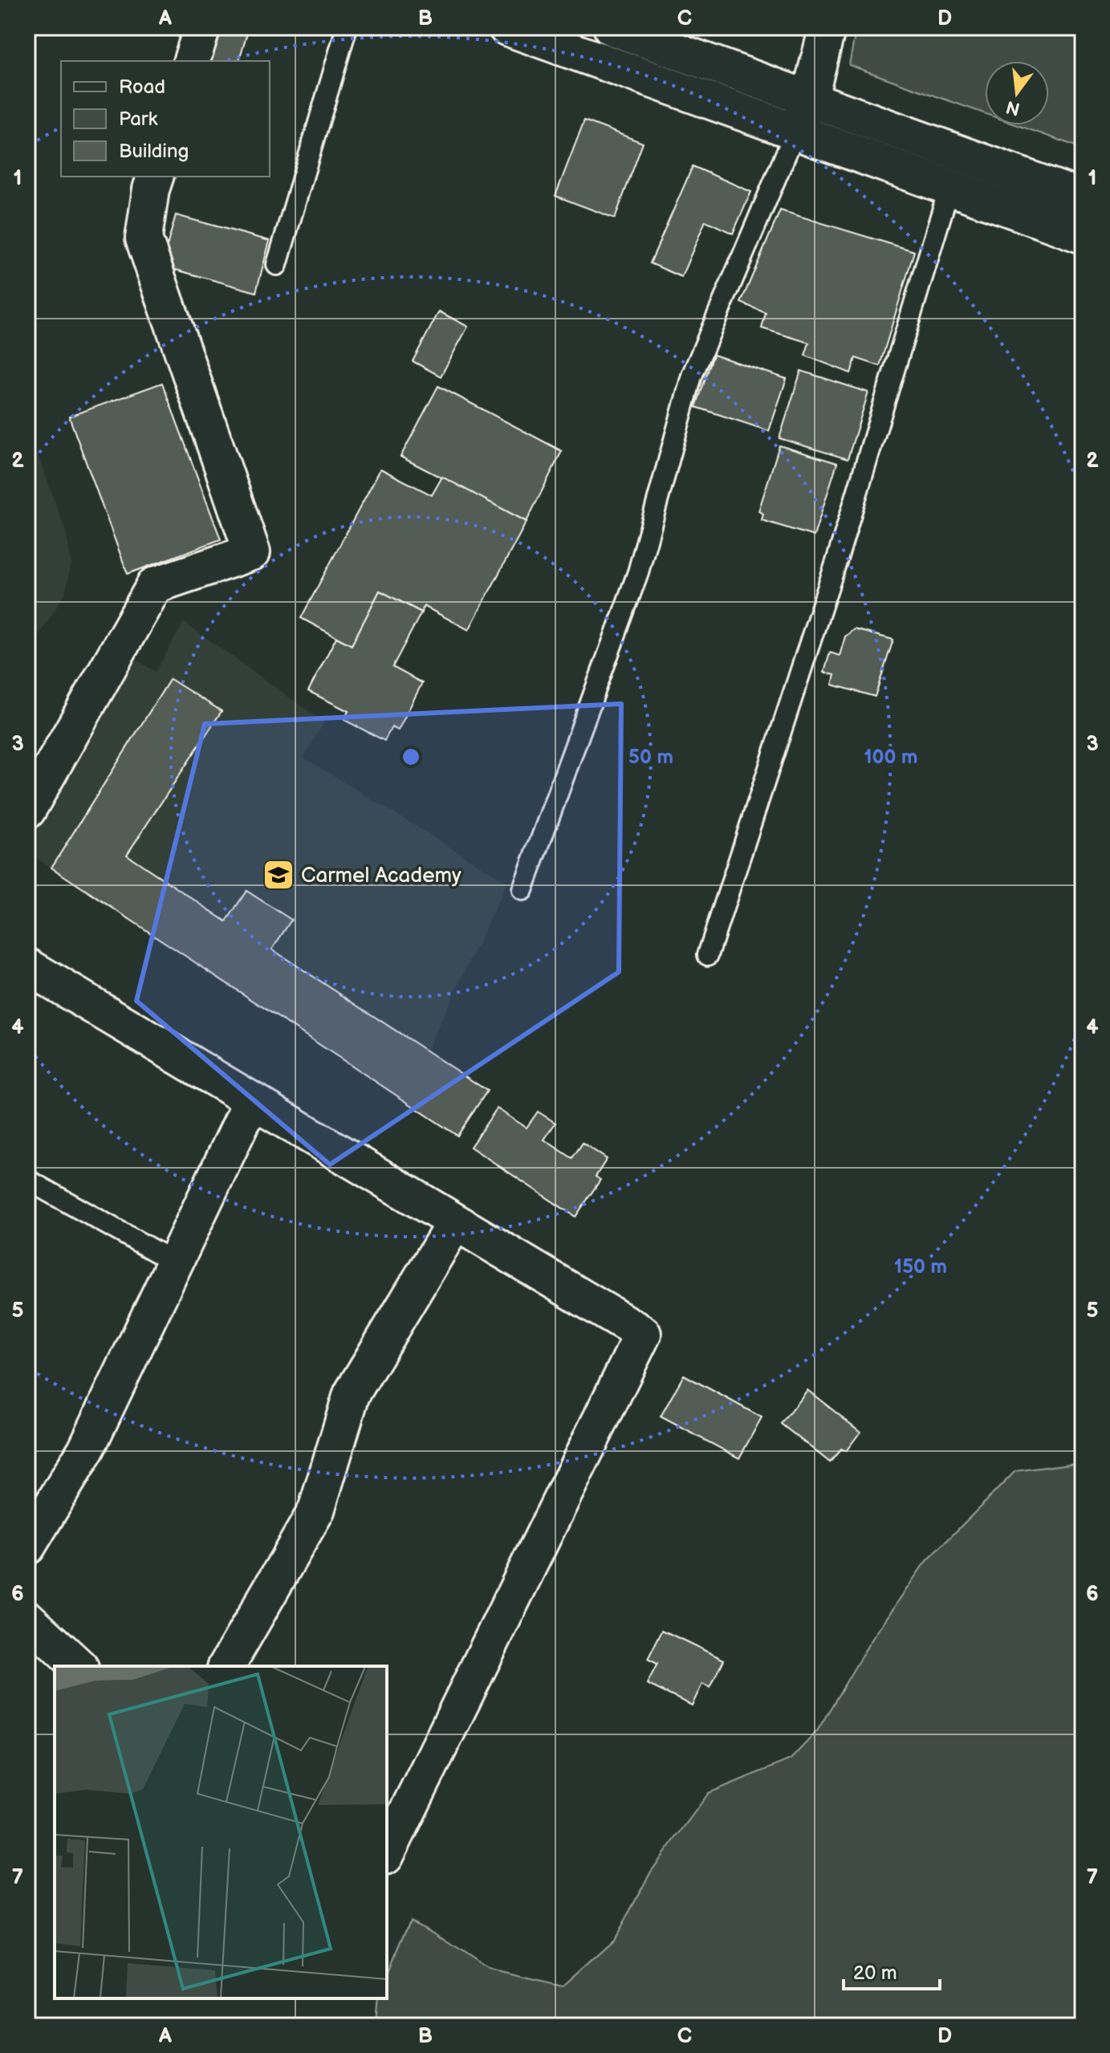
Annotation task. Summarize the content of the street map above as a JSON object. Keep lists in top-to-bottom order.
{
  "places": {
    "school or university": ["Carmel Academy"]
  },
  "legend": ["Road", "Park", "Building"],
  "scale_bar": "20 m",
  "north": "bottom",
  "grid": {
    "columns": [
      "A",
      "B",
      "C",
      "D"
    ],
    "rows": [
      "1",
      "2",
      "3",
      "4",
      "5",
      "6",
      "7"
    ]
  },
  "rings": ["50 m", "100 m", "150 m"]
}
